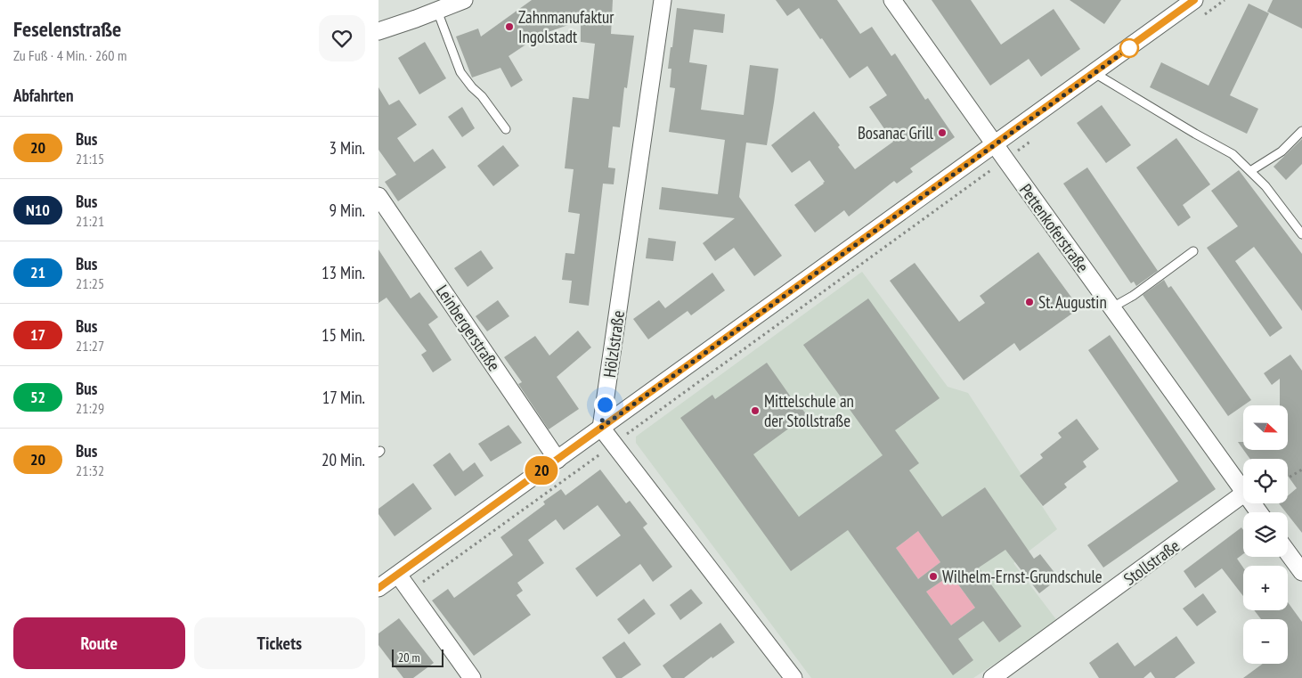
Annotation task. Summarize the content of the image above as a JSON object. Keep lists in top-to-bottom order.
{
  "streets": {
    "street": [
      "Pettenkoferstraße",
      "Leinbergerstraße",
      "Hölzlstraße",
      "Stollstraße"
    ]
  },
  "places": [
    "Zahnmanufaktur Ingolstadt",
    "Bosanac Grill",
    "St. Augustin",
    "Mittelschule an der Stollstraße",
    "Wilhelm-Ernst-Grundschule"
  ],
  "lines": ["bus line 20"],
  "scale_bar": "20 m",
  "north": "right",
  "page": {
    "heading": [
      ["Feselenstraße", "Zu Fuß · 4 Min. · 260 m"],
      "Abfahrten"
    ],
    "on_map": "20",
    "list": [
      {
        "mark": "20",
        "name": "Bus",
        "note": "21:15",
        "value": "3 Min."
      },
      {
        "mark": "N10",
        "name": "Bus",
        "note": "21:21",
        "value": "9 Min."
      },
      {
        "mark": "21",
        "name": "Bus",
        "note": "21:25",
        "value": "13 Min."
      },
      {
        "mark": "17",
        "name": "Bus",
        "note": "21:27",
        "value": "15 Min."
      },
      {
        "mark": "52",
        "name": "Bus",
        "note": "21:29",
        "value": "17 Min."
      },
      {
        "mark": "20",
        "name": "Bus",
        "note": "21:32",
        "value": "20 Min."
      }
    ],
    "map_buttons": ["+", "−"],
    "buttons": ["Route", "Tickets"],
    "scale": "20 m"
  }
}
